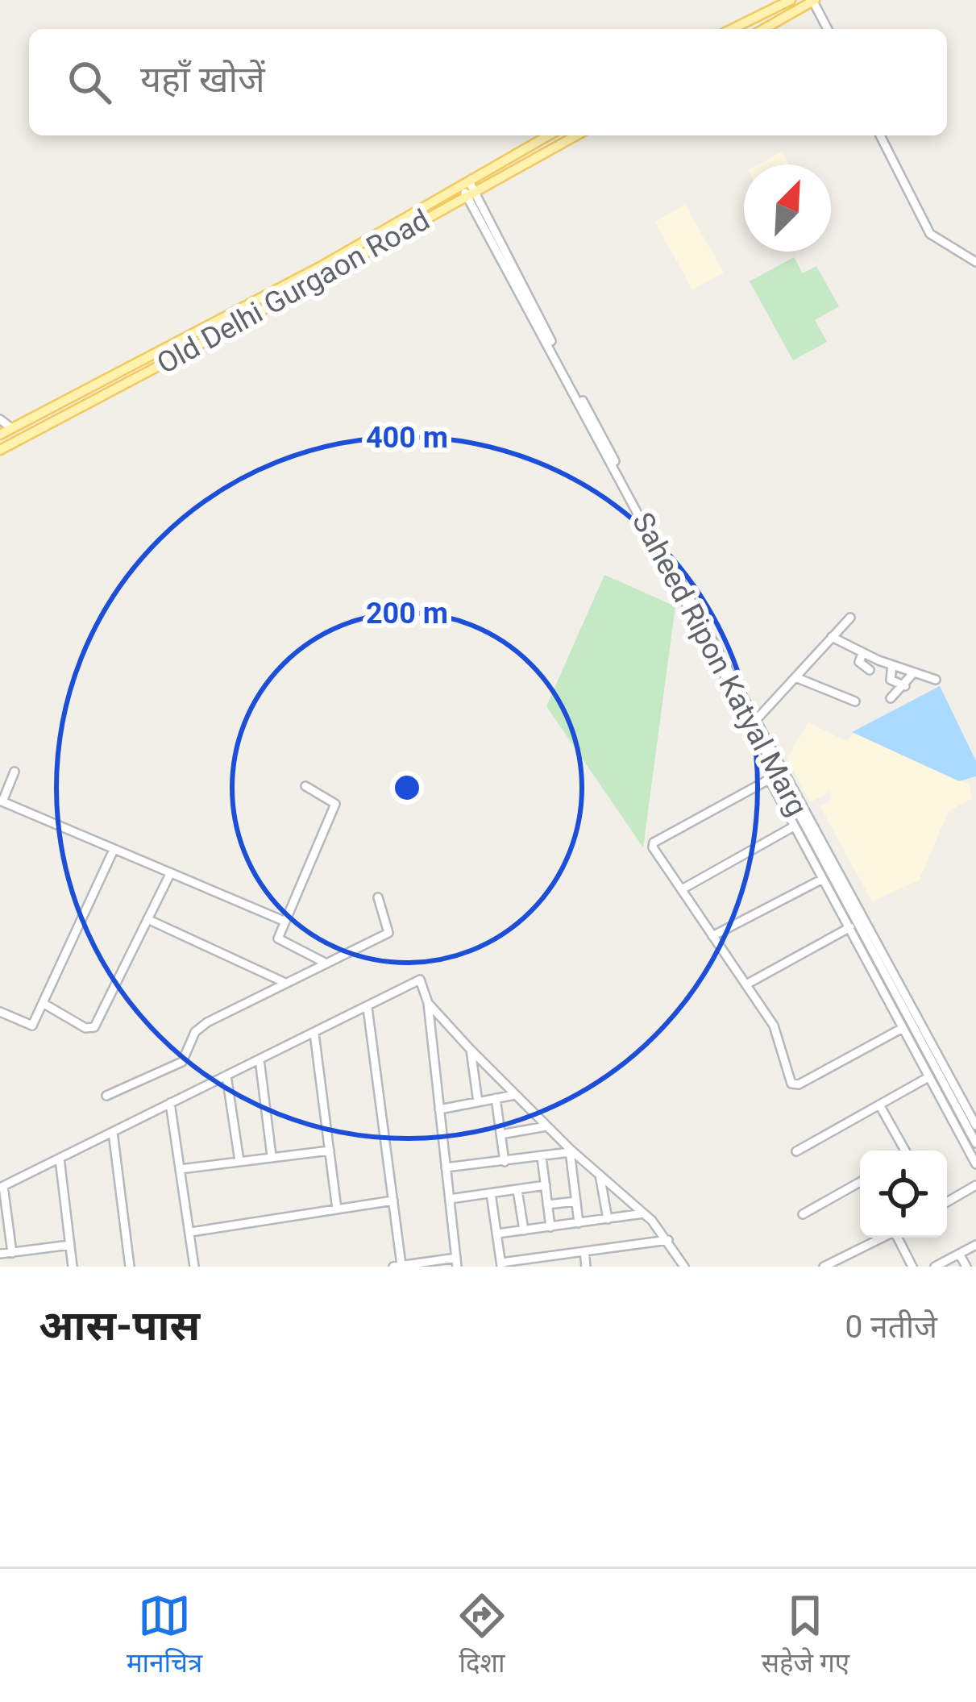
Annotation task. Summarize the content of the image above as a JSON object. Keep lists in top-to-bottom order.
{
  "streets": {
    "main road": ["Old Delhi Gurgaon Road"],
    "street": ["Saheed Ripon Katyal Marg"]
  },
  "crossings": [
    ["Old Delhi Gurgaon Road", "Saheed Ripon Katyal Marg"]
  ],
  "north": "top right",
  "page": {
    "search": "यहाँ खोजें",
    "heading": ["आस-पास", "0 नतीजे"],
    "nav": ["मानचित्र", "दिशा", "सहेजे गए"]
  },
  "rings": ["400 m", "200 m"]
}
